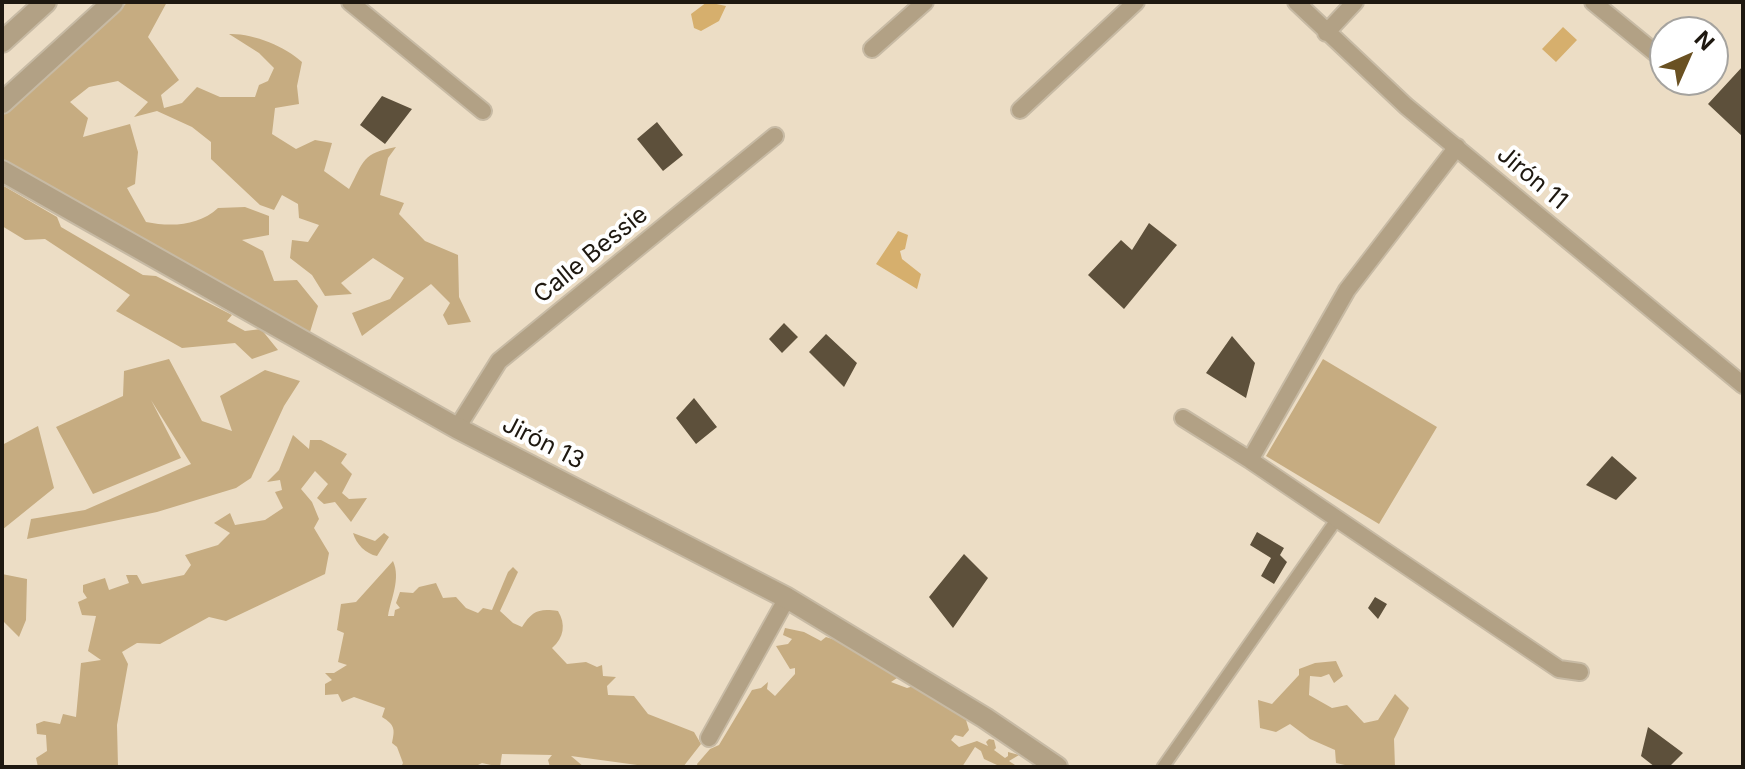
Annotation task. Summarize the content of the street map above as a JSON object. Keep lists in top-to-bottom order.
{
  "streets": {
    "street": ["Jirón 11", "Calle Bessie", "Jirón 13"]
  },
  "crossings": [
    ["Calle Bessie", "Jirón 13"]
  ],
  "north": "top right"
}
